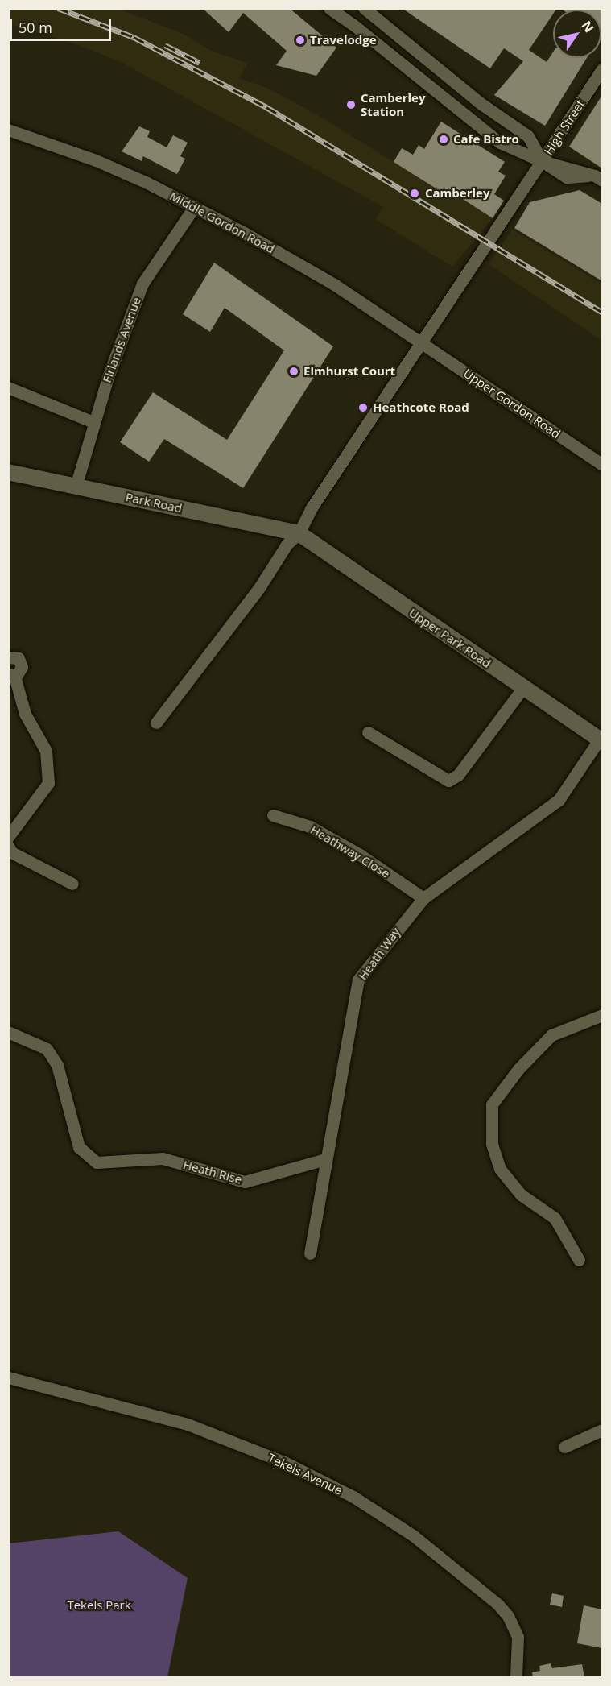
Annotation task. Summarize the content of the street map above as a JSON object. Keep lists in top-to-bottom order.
{
  "streets": {
    "street": [
      "High Street",
      "Middle Gordon Road",
      "Firlands Avenue",
      "Upper Gordon Road",
      "Park Road",
      "Upper Park Road",
      "Heathway Close",
      "Heath Way",
      "Heath Rise",
      "Tekels Avenue"
    ]
  },
  "crossings": [
    ["Middle Gordon Road", "Firlands Avenue"],
    ["Middle Gordon Road", "Upper Gordon Road"],
    ["Firlands Avenue", "Park Road"],
    ["Park Road", "Upper Park Road"],
    ["Upper Park Road", "Heath Way"],
    ["Heathway Close", "Heath Way"],
    ["Heath Way", "Heath Rise"]
  ],
  "parks": ["Tekels Park"],
  "places": [
    "Travelodge",
    "Camberley Station",
    "Cafe Bistro",
    "Camberley",
    "Elmhurst Court",
    "Heathcote Road"
  ],
  "scale_bar": "50 m",
  "north": "top right"
}
